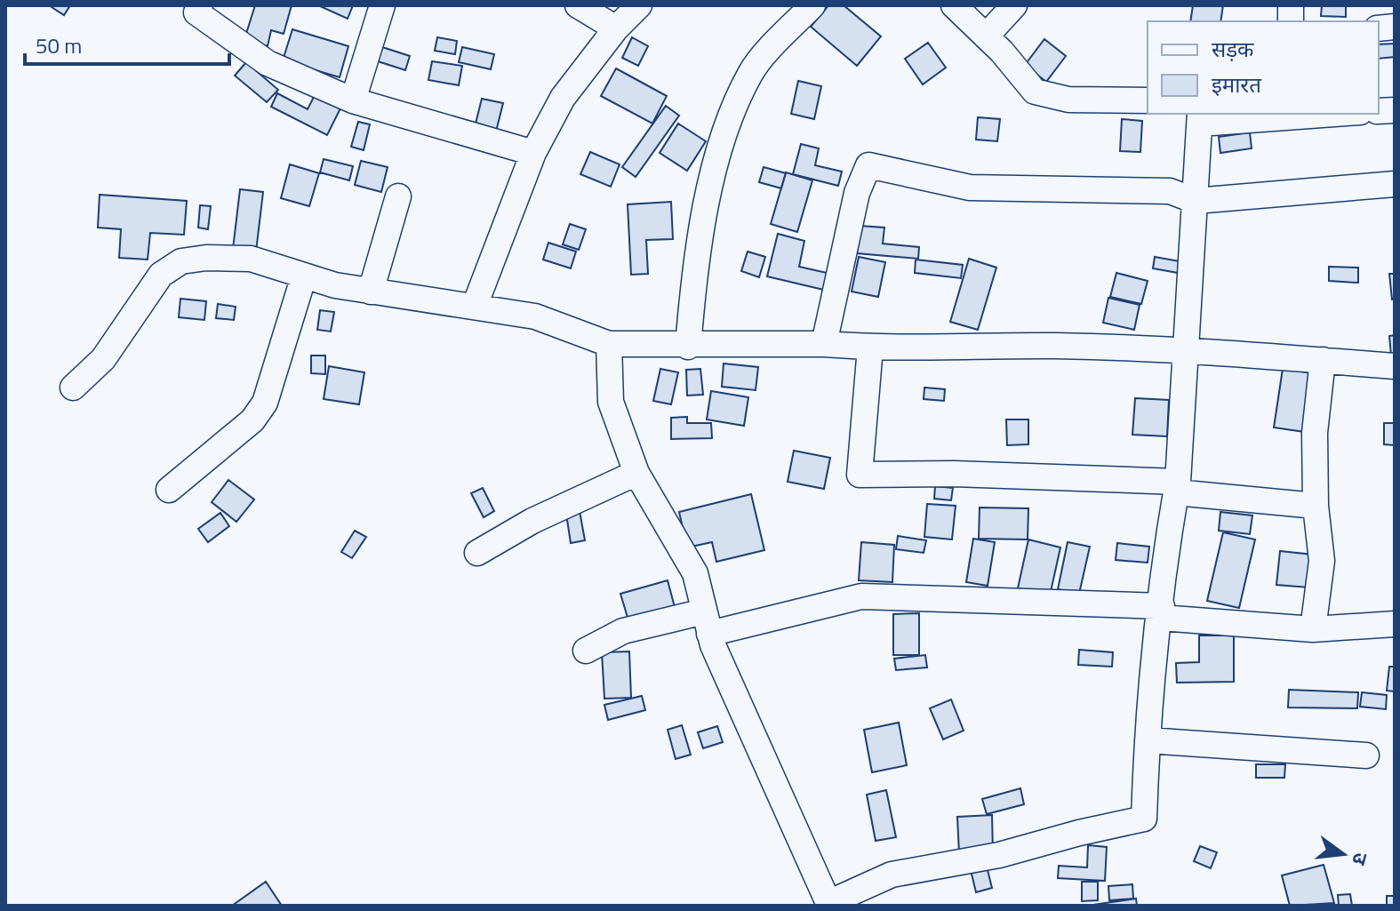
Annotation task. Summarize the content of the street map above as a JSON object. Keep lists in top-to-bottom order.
{
  "legend": ["सड़क", "इमारत"],
  "scale_bar": "50 m",
  "north": "right"
}
